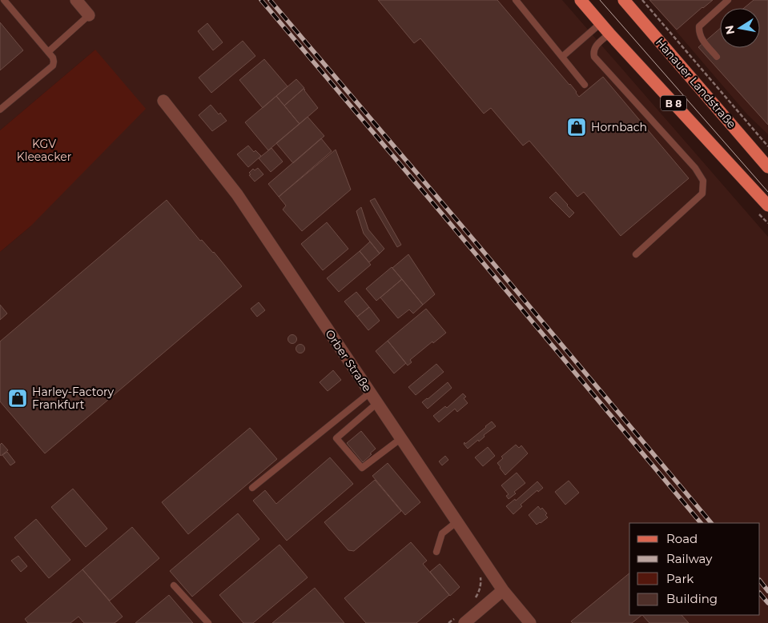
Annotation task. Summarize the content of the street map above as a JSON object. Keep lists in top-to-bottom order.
{
  "streets": {
    "main road": ["Hanauer Landstraße", "B 8"],
    "street": ["Orber Straße"]
  },
  "parks": ["KGV Kleeacker"],
  "places": {
    "shop": ["Hornbach", "Harley-Factory Frankfurt"]
  },
  "legend": [
    "Road",
    "Railway",
    "Park",
    "Building"
  ],
  "north": "left"
}
